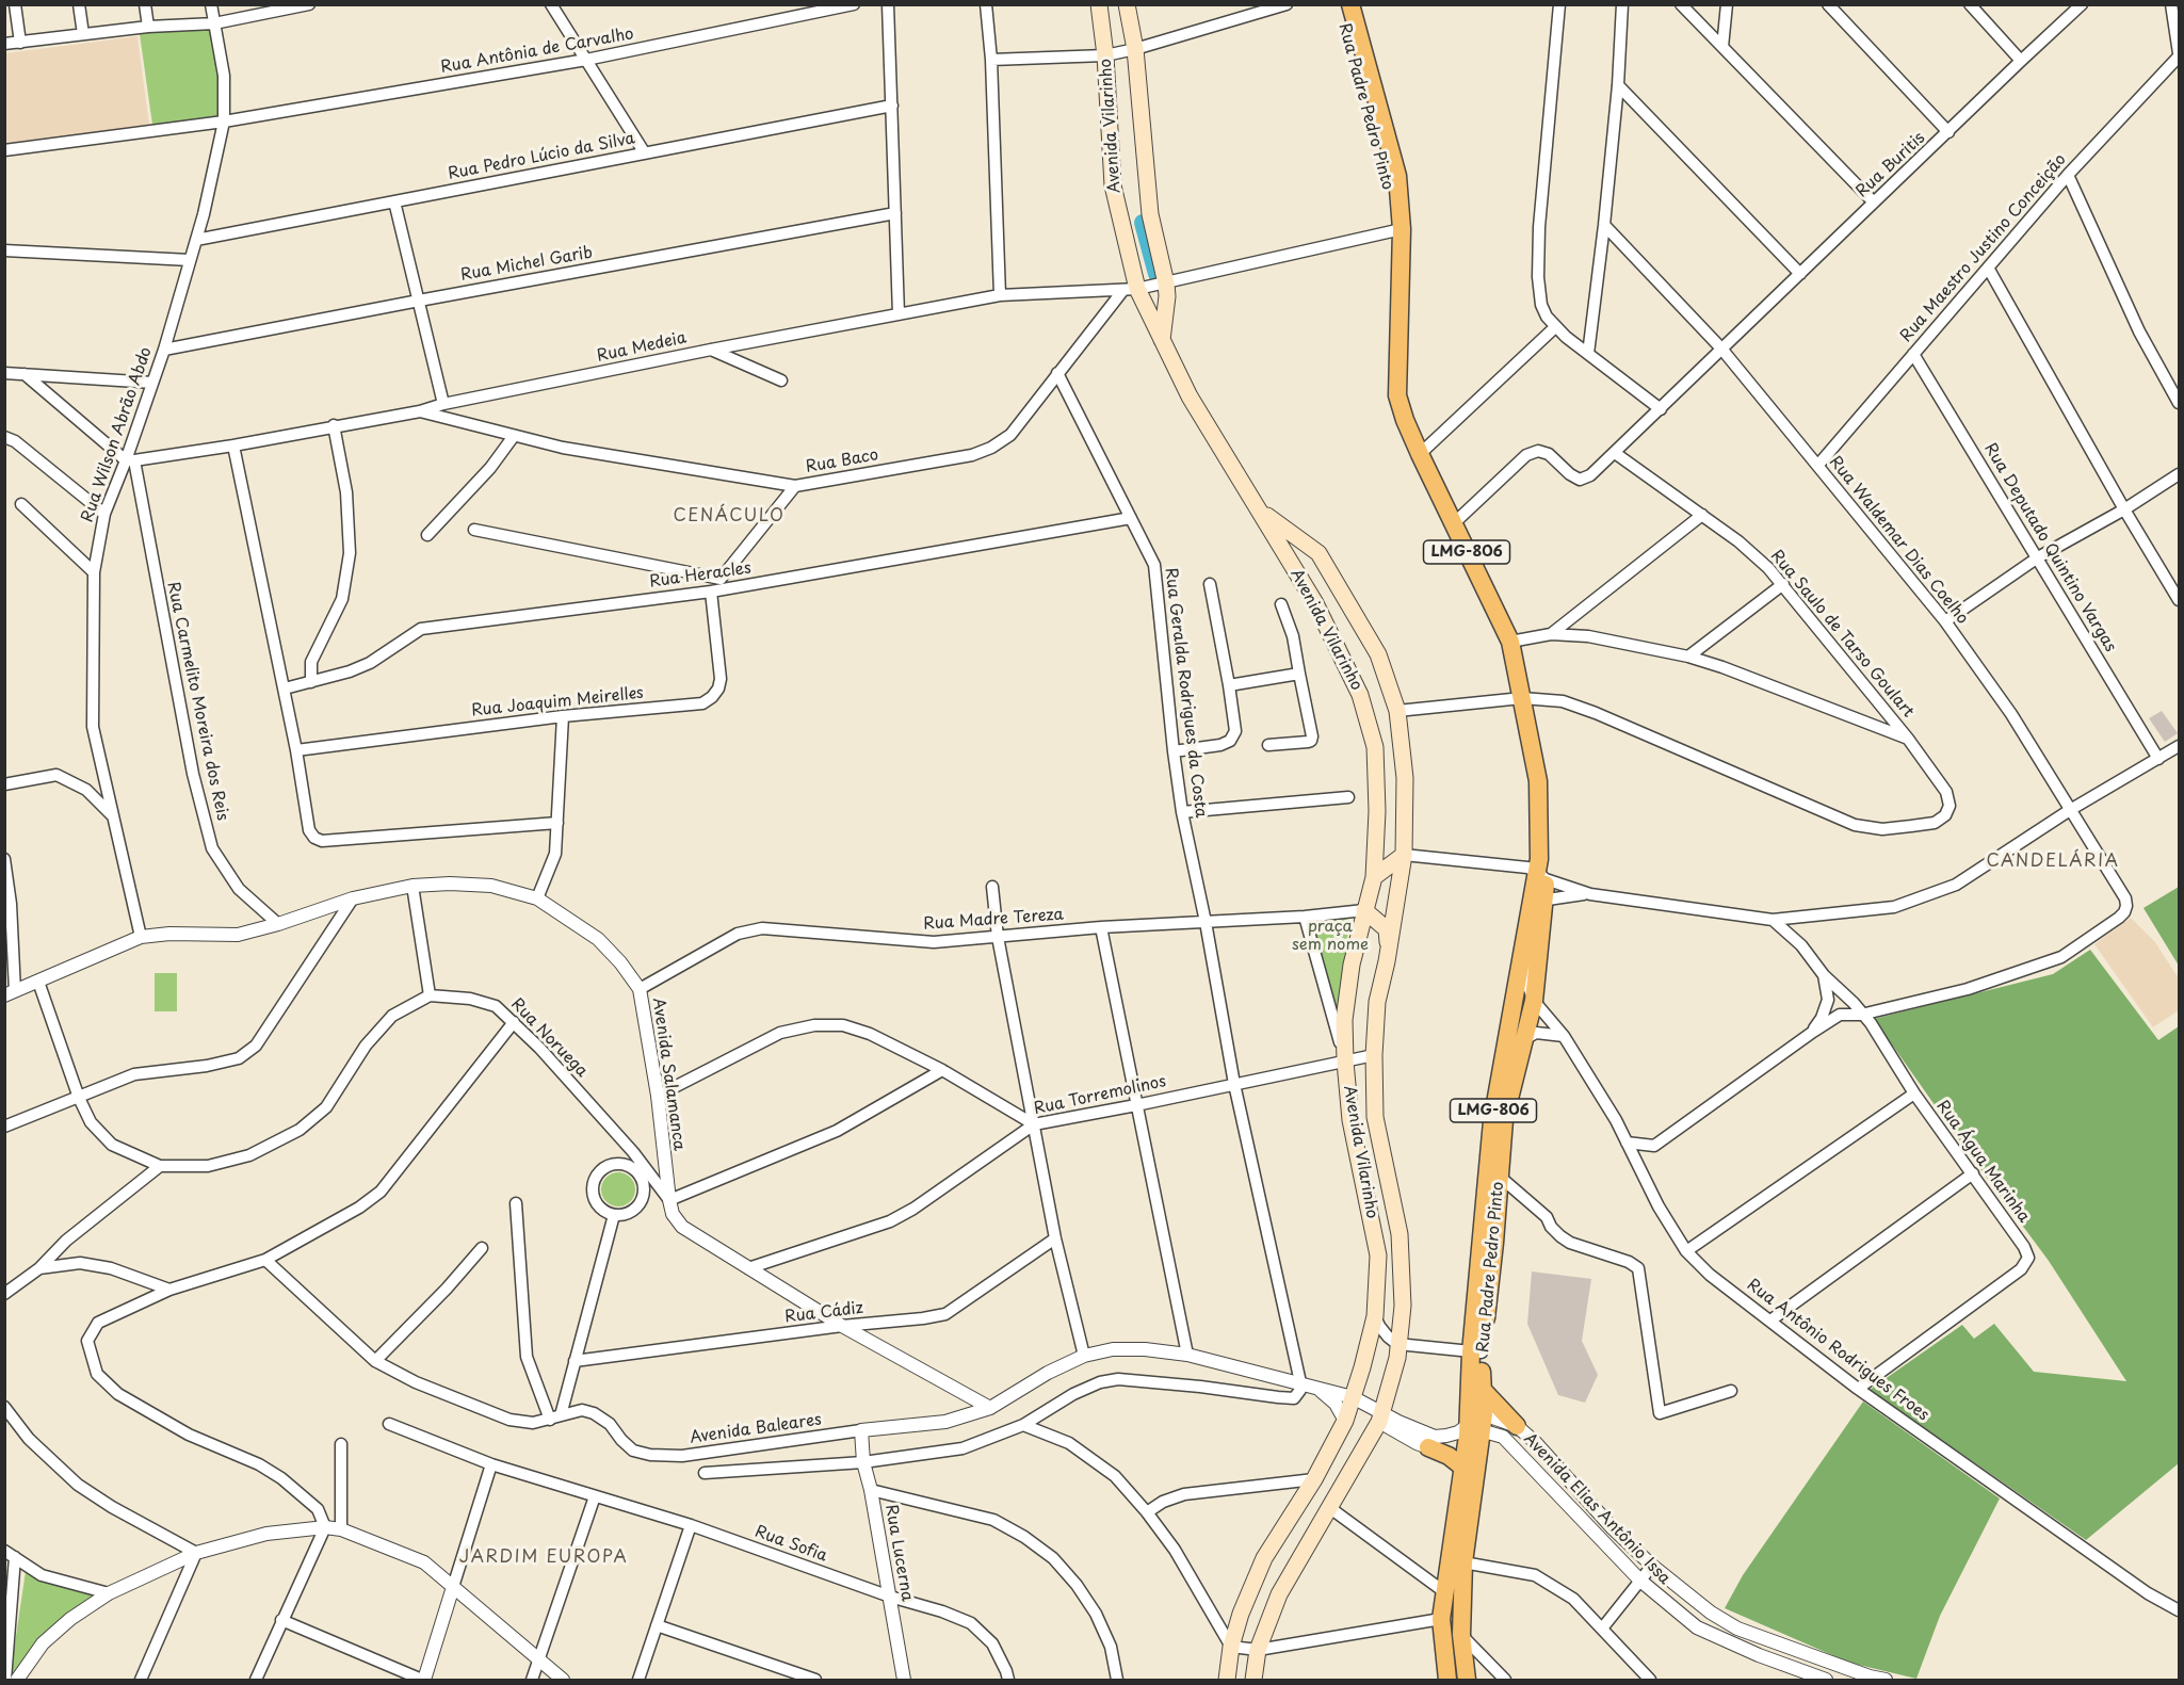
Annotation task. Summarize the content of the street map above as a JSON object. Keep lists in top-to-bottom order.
{
  "streets": {
    "highway": ["Rua Padre Pedro Pinto", "LMG-806"],
    "main road": ["Avenida Vilarinho"],
    "street": [
      "Rua Antônia de Carvalho",
      "Rua Pedro Lúcio da Silva",
      "Rua Buritis",
      "Rua Maestro Justino Conceição",
      "Rua Michel Garib",
      "Rua Medeia",
      "Rua Wilson Abrão Abdo",
      "Rua Baco",
      "Rua Waldemar Dias Coelho",
      "Rua Deputado Quintino Vargas",
      "Rua Heracles",
      "Rua Saulo de Tarso Goulart",
      "Rua Geralda Rodrigues da Costa",
      "Rua Carmelito Moreira dos Reis",
      "Rua Joaquim Meirelles",
      "Rua Madre Tereza",
      "Rua Noruega",
      "Avenida Salamanca",
      "Rua Torremolinos",
      "Rua Água Marinha",
      "Rua Cádiz",
      "Rua Antônio Rodrigues Froes",
      "Avenida Baleares",
      "Avenida Elias Antônio Issa",
      "Rua Sofia",
      "Rua Lucerna"
    ]
  },
  "crossings": [
    ["Rua Antônia de Carvalho", "Rua Wilson Abrão Abdo"],
    ["Rua Padre Pedro Pinto", "Rua Buritis"],
    ["Rua Padre Pedro Pinto", "Rua Medeia"],
    ["Rua Padre Pedro Pinto", "Rua Saulo de Tarso Goulart"],
    ["Rua Padre Pedro Pinto", "Rua Antônio Rodrigues Froes"],
    ["Rua Padre Pedro Pinto", "Avenida Baleares"],
    ["Rua Padre Pedro Pinto", "Avenida Elias Antônio Issa"],
    ["Avenida Vilarinho", "Rua Medeia"],
    ["Avenida Vilarinho", "Rua Baco"],
    ["Avenida Vilarinho", "Rua Madre Tereza"],
    ["Avenida Vilarinho", "Rua Torremolinos"],
    ["Avenida Vilarinho", "Avenida Baleares"],
    ["Rua Pedro Lúcio da Silva", "Rua Wilson Abrão Abdo"],
    ["Rua Buritis", "Rua Waldemar Dias Coelho"],
    ["Rua Buritis", "Rua Saulo de Tarso Goulart"],
    ["Rua Maestro Justino Conceição", "Rua Waldemar Dias Coelho"],
    ["Rua Maestro Justino Conceição", "Rua Deputado Quintino Vargas"],
    ["Rua Michel Garib", "Rua Wilson Abrão Abdo"],
    ["Rua Medeia", "Rua Wilson Abrão Abdo"],
    ["Rua Medeia", "Rua Baco"],
    ["Rua Medeia", "Rua Carmelito Moreira dos Reis"],
    ["Rua Wilson Abrão Abdo", "Rua Carmelito Moreira dos Reis"],
    ["Rua Wilson Abrão Abdo", "Avenida Salamanca"],
    ["Rua Baco", "Rua Geralda Rodrigues da Costa"],
    ["Rua Waldemar Dias Coelho", "Rua Água Marinha"],
    ["Rua Heracles", "Rua Geralda Rodrigues da Costa"],
    ["Rua Heracles", "Rua Joaquim Meirelles"],
    ["Rua Geralda Rodrigues da Costa", "Rua Madre Tereza"],
    ["Rua Geralda Rodrigues da Costa", "Rua Torremolinos"],
    ["Rua Geralda Rodrigues da Costa", "Avenida Baleares"],
    ["Rua Carmelito Moreira dos Reis", "Avenida Salamanca"],
    ["Rua Madre Tereza", "Avenida Salamanca"],
    ["Rua Noruega", "Avenida Salamanca"],
    ["Avenida Salamanca", "Rua Torremolinos"],
    ["Avenida Salamanca", "Rua Cádiz"],
    ["Avenida Salamanca", "Avenida Baleares"],
    ["Rua Água Marinha", "Rua Antônio Rodrigues Froes"],
    ["Avenida Baleares", "Avenida Elias Antônio Issa"],
    ["Avenida Baleares", "Rua Lucerna"],
    ["Rua Sofia", "Rua Lucerna"]
  ],
  "districts": ["CENÁCULO", "CANDELÁRIA", "JARDIM EUROPA"],
  "parks": ["praça sem nome"]
}
